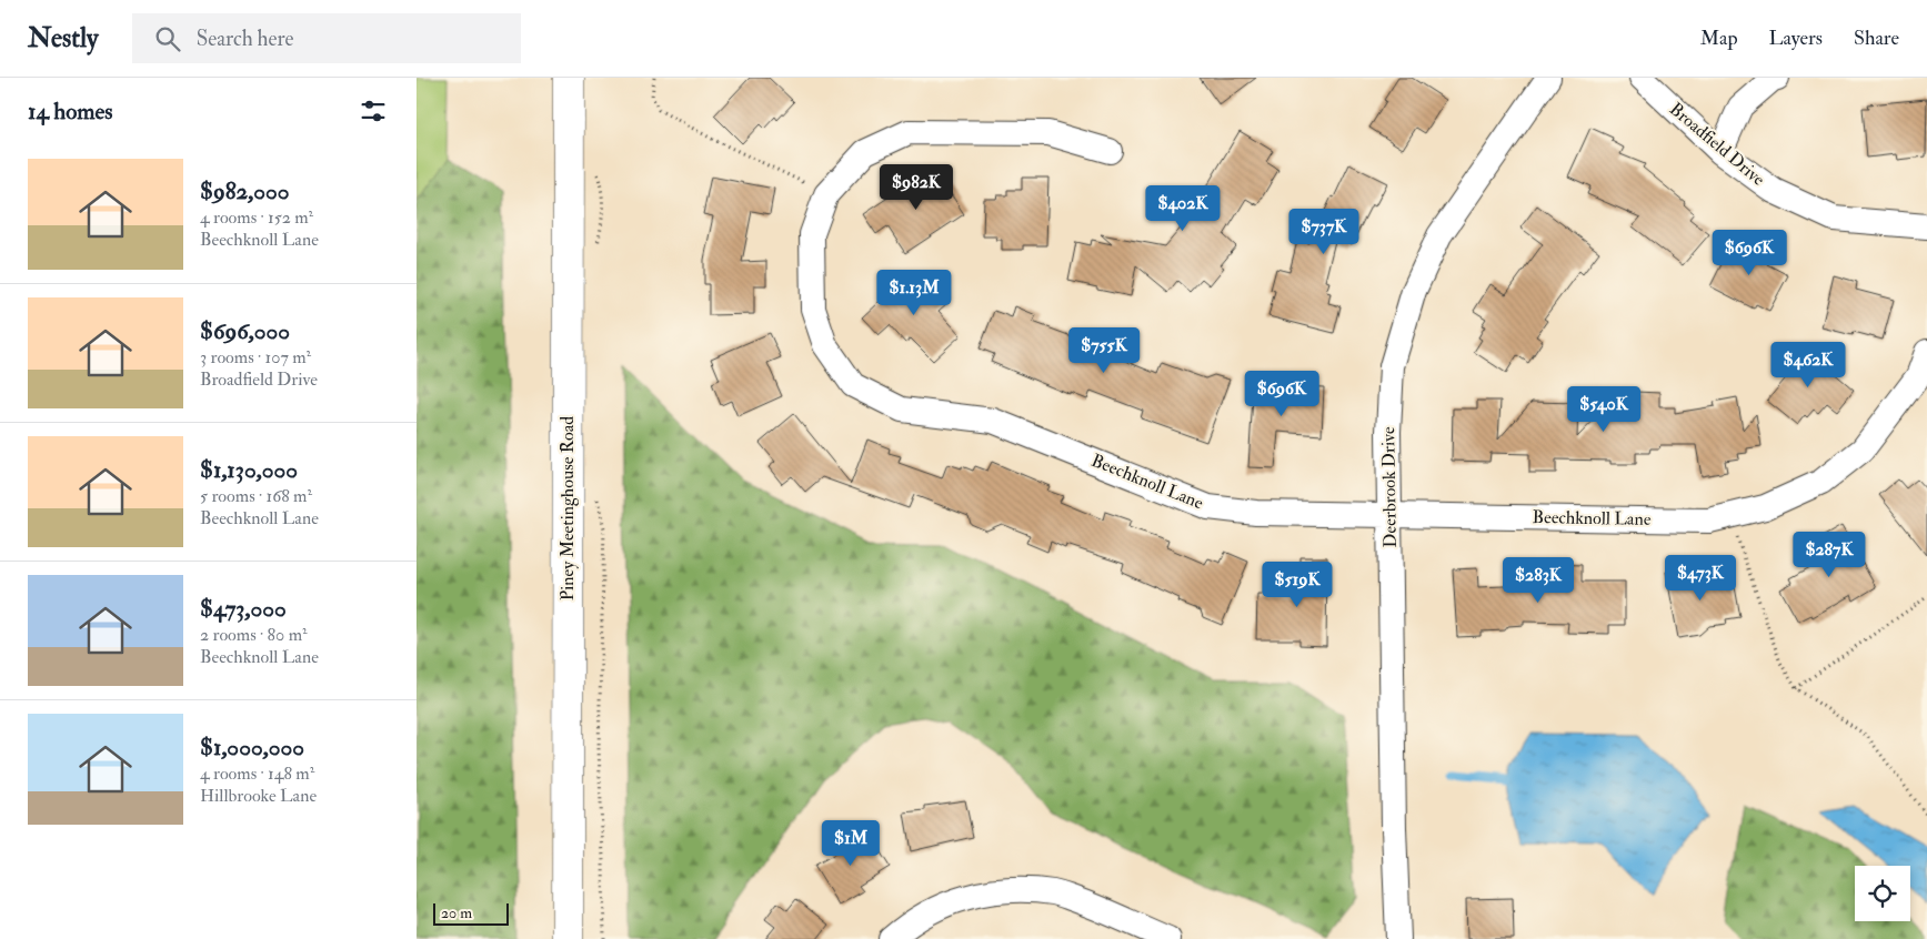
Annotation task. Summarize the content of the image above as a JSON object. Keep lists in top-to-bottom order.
{
  "streets": {
    "main road": ["Piney Meetinghouse Road"],
    "street": ["Broadfield Drive", "Beechknoll Lane", "Deerbrook Drive"]
  },
  "crossings": [
    ["Beechknoll Lane", "Deerbrook Drive"]
  ],
  "scale_bar": "20 m",
  "page": {
    "header": "Nestly",
    "search": "Search here",
    "nav": ["Map", "Layers", "Share"],
    "heading": "14 homes",
    "list": [
      {
        "name": "$982,000",
        "note": "4 rooms · 152 m² · Beechknoll Lane"
      },
      {
        "name": "$696,000",
        "note": "3 rooms · 107 m² · Broadfield Drive"
      },
      {
        "name": "$1,130,000",
        "note": "5 rooms · 168 m² · Beechknoll Lane"
      },
      {
        "name": "$473,000",
        "note": "2 rooms · 80 m² · Beechknoll Lane"
      },
      {
        "name": "$1,000,000",
        "note": "4 rooms · 148 m² · Hillbrooke Lane"
      }
    ],
    "price": [
      "$982K",
      "$402K",
      "$737K",
      "$696K",
      "$1.13M",
      "$755K",
      "$462K",
      "$696K",
      "$540K",
      "$287K",
      "$473K",
      "$283K",
      "$519K",
      "$1M"
    ],
    "scale": "20 m"
  }
}
